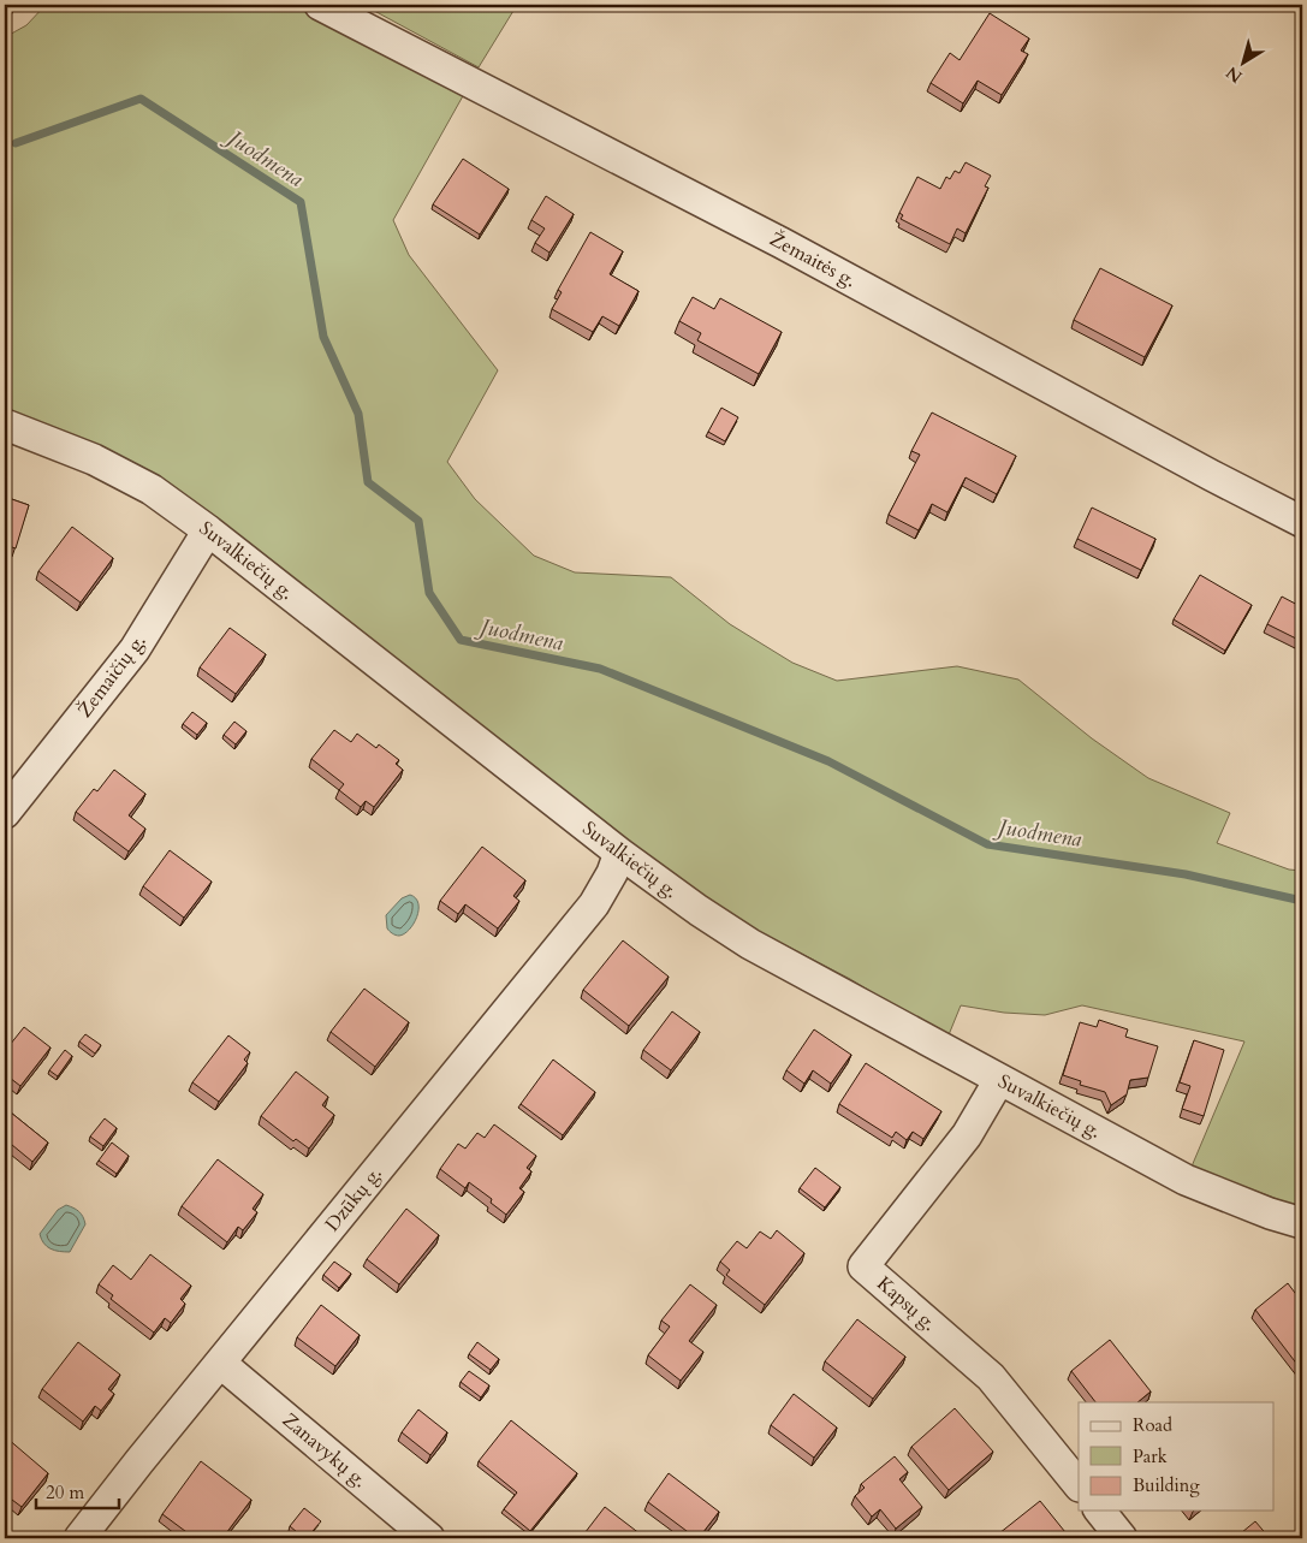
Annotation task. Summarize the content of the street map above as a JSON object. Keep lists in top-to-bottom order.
{
  "streets": {
    "street": [
      "Žemaitės g.",
      "Suvalkiečių g.",
      "Žemaičių g.",
      "Dzūkų g.",
      "Kapsų g.",
      "Zanavykų g."
    ]
  },
  "crossings": [
    ["Suvalkiečių g.", "Žemaičių g."],
    ["Suvalkiečių g.", "Dzūkų g."],
    ["Suvalkiečių g.", "Kapsų g."],
    ["Dzūkų g.", "Zanavykų g."]
  ],
  "water": ["Juodmena"],
  "legend": ["Road", "Park", "Building"],
  "scale_bar": "20 m",
  "north": "bottom left"
}
